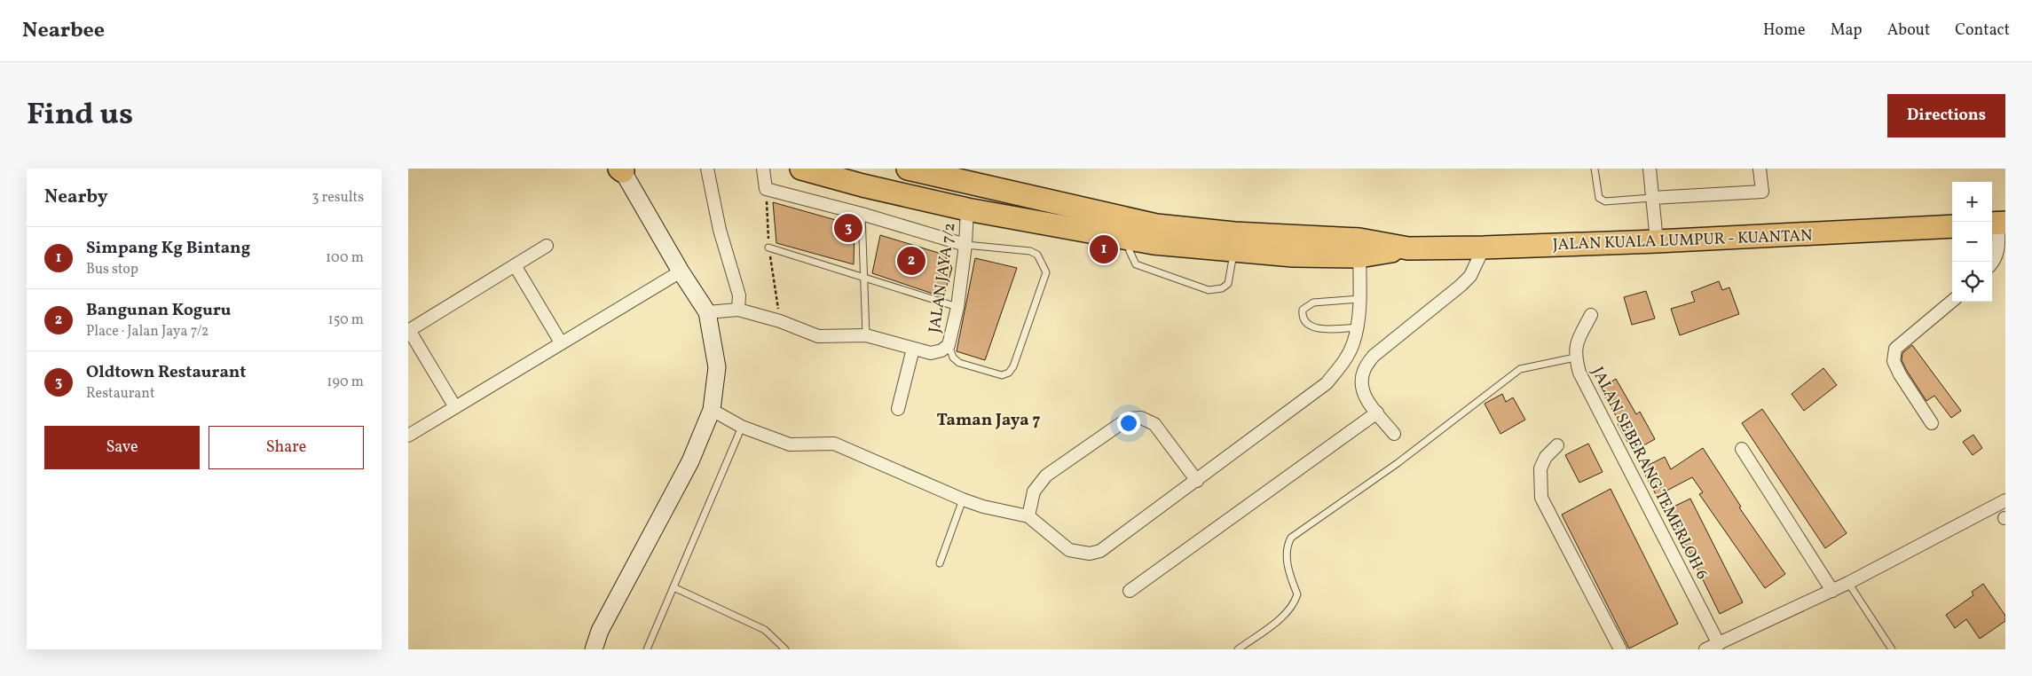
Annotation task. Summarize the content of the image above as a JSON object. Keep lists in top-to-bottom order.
{
  "streets": {
    "highway": ["JALAN KUALA LUMPUR - KUANTAN"],
    "street": ["JALAN JAYA 7/2", "JALAN SEBERANG TEMERLOH 6"]
  },
  "crossings": [
    ["JALAN KUALA LUMPUR - KUANTAN", "JALAN JAYA 7/2"]
  ],
  "districts": ["Taman Jaya 7"],
  "page": {
    "header": "Nearbee",
    "nav": [
      "Home",
      "Map",
      "About",
      "Contact"
    ],
    "title": "Find us",
    "buttons": [
      "Directions",
      ["Save", "Share"]
    ],
    "heading": ["Nearby", "3 results"],
    "map_buttons": ["+", "−"],
    "pins": ["3", "1", "2"],
    "list": [
      {
        "mark": "1",
        "name": "Simpang Kg Bintang",
        "note": "Bus stop",
        "value": "100 m"
      },
      {
        "mark": "2",
        "name": "Bangunan Koguru",
        "note": "Place · Jalan Jaya 7/2",
        "value": "150 m"
      },
      {
        "mark": "3",
        "name": "Oldtown Restaurant",
        "note": "Restaurant",
        "value": "190 m"
      }
    ]
  }
}
